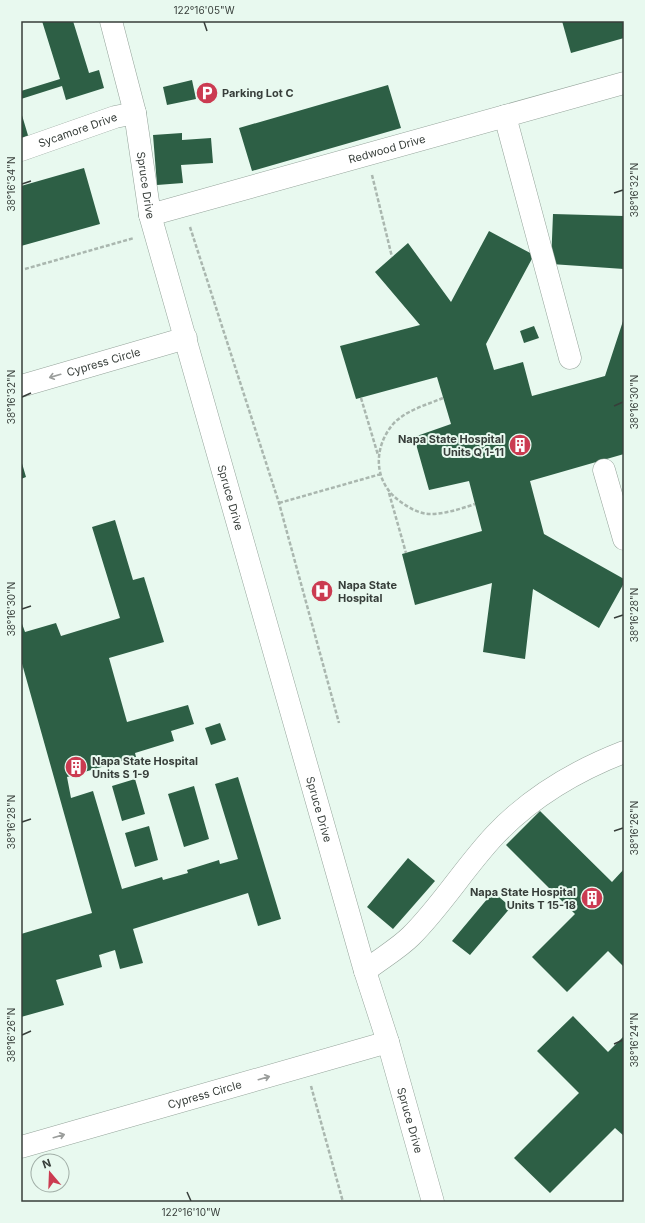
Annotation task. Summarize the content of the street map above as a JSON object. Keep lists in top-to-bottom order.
{
  "streets": {
    "street": [
      "Sycamore Drive",
      "Redwood Drive",
      "Spruce Drive",
      "Cypress Circle"
    ]
  },
  "crossings": [
    ["Sycamore Drive", "Spruce Drive"],
    ["Redwood Drive", "Spruce Drive"],
    ["Spruce Drive", "Cypress Circle"]
  ],
  "places": {
    "parking": ["Parking Lot C"],
    "building": ["Napa State Hospital Units Q 1-11", "Napa State Hospital Units S 1-9", "Napa State Hospital Units T 15-18"],
    "hospital": ["Napa State Hospital"]
  },
  "north": "top",
  "coordinates": [
    "122°16'05\"W",
    "38°16'34\"N",
    "38°16'32\"N",
    "38°16'30\"N",
    "38°16'28\"N",
    "38°16'26\"N",
    "38°16'24\"N",
    "122°16'10\"W"
  ]
}
